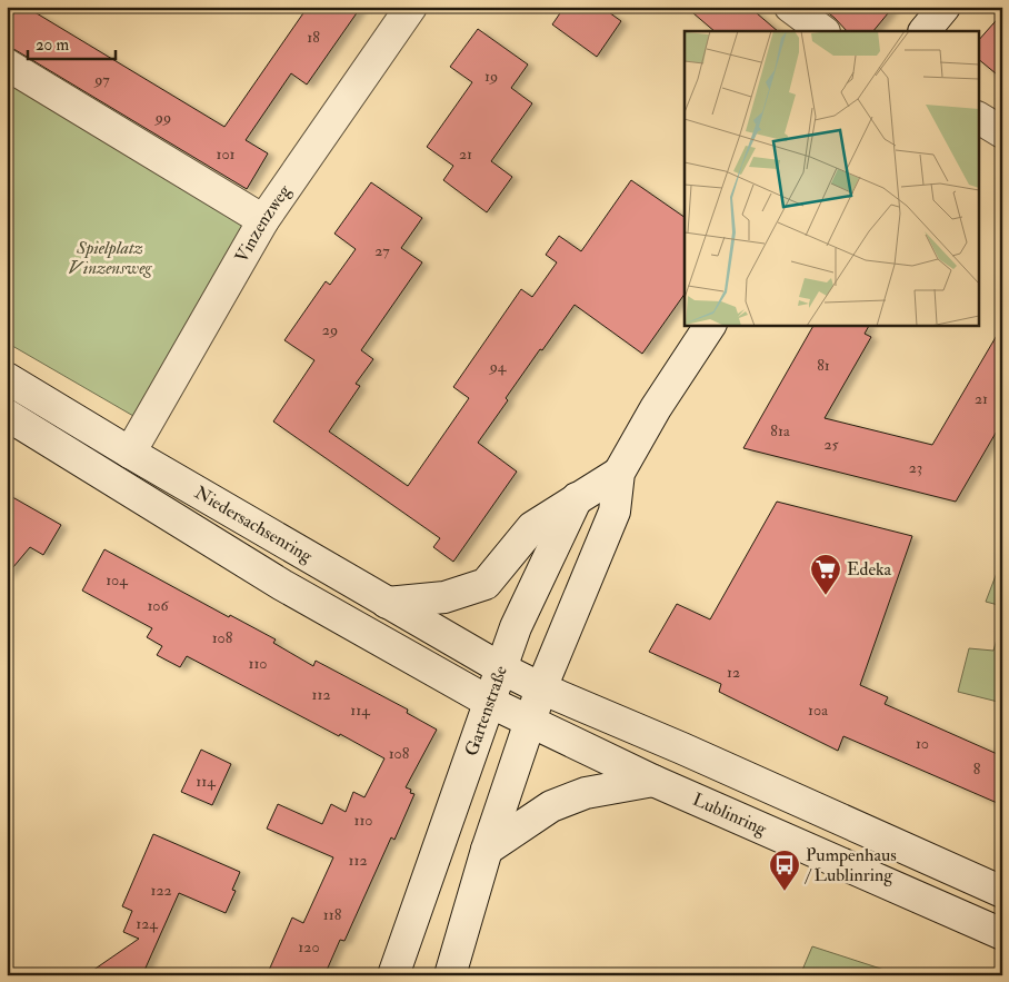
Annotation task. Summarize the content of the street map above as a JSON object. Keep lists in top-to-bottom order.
{
  "streets": {
    "street": [
      "Vinzenzweg",
      "Niedersachsenring",
      "Gartenstraße",
      "Lublinring"
    ]
  },
  "crossings": [
    ["Vinzenzweg", "Niedersachsenring"],
    ["Niedersachsenring", "Gartenstraße"],
    ["Niedersachsenring", "Lublinring"],
    ["Gartenstraße", "Lublinring"]
  ],
  "parks": ["Spielplatz Vinzensweg"],
  "places": {
    "supermarket": ["Edeka"],
    "bus stop": ["Pumpenhaus / Lublinring"]
  },
  "house_numbers": [
    "18",
    "19",
    "97",
    "99",
    "101",
    "21",
    "27",
    "29",
    "81",
    "94",
    "21",
    "81a",
    "25",
    "23",
    "104",
    "106",
    "108",
    "110",
    "12",
    "112",
    "114",
    "10a",
    "10",
    "108",
    "8",
    "114",
    "110",
    "112",
    "122",
    "118",
    "124",
    "120"
  ],
  "scale_bar": "20 m"
}
